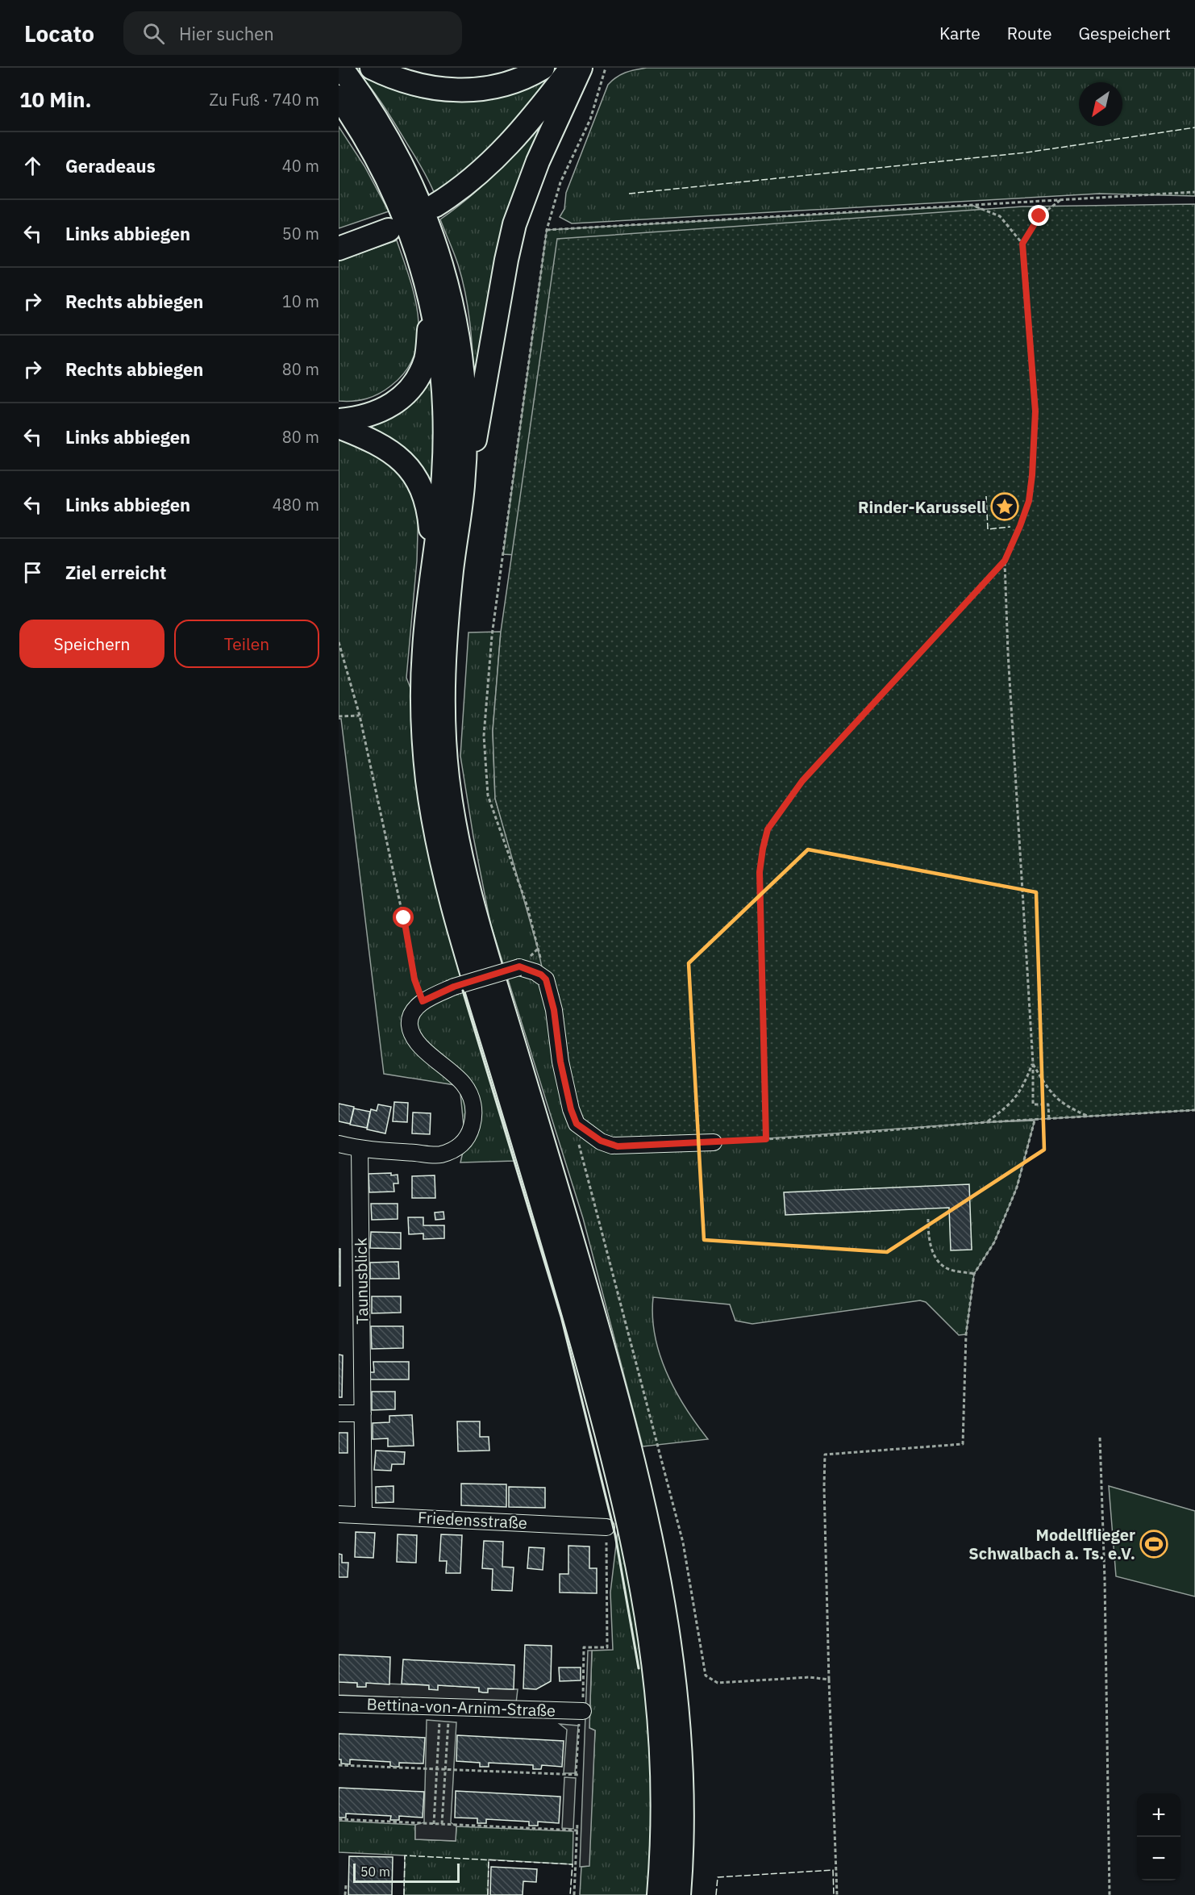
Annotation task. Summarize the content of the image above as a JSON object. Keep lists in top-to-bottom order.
{
  "streets": {
    "street": ["Taunusblick", "Friedensstraße", "Bettina-von-Arnim-Straße"]
  },
  "crossings": [
    ["Taunusblick", "Friedensstraße"]
  ],
  "places": {
    "place": ["Rinder-Karussell"],
    "sports": ["Modellflieger Schwalbach a. Ts. e.V."]
  },
  "scale_bar": "50 m",
  "north": "bottom left",
  "page": {
    "header": "Locato",
    "search": "Hier suchen",
    "nav": ["Karte", "Route", "Gespeichert"],
    "heading": ["10 Min.", "Zu Fuß · 740 m"],
    "list": [
      ["Geradeaus", "40 m"],
      ["Links abbiegen", "50 m"],
      ["Rechts abbiegen", "10 m"],
      ["Rechts abbiegen", "80 m"],
      ["Links abbiegen", "80 m"],
      ["Links abbiegen", "480 m"],
      "Ziel erreicht"
    ],
    "buttons": ["Speichern", "Teilen"],
    "map_buttons": ["+", "−"],
    "scale": "50 m"
  }
}
